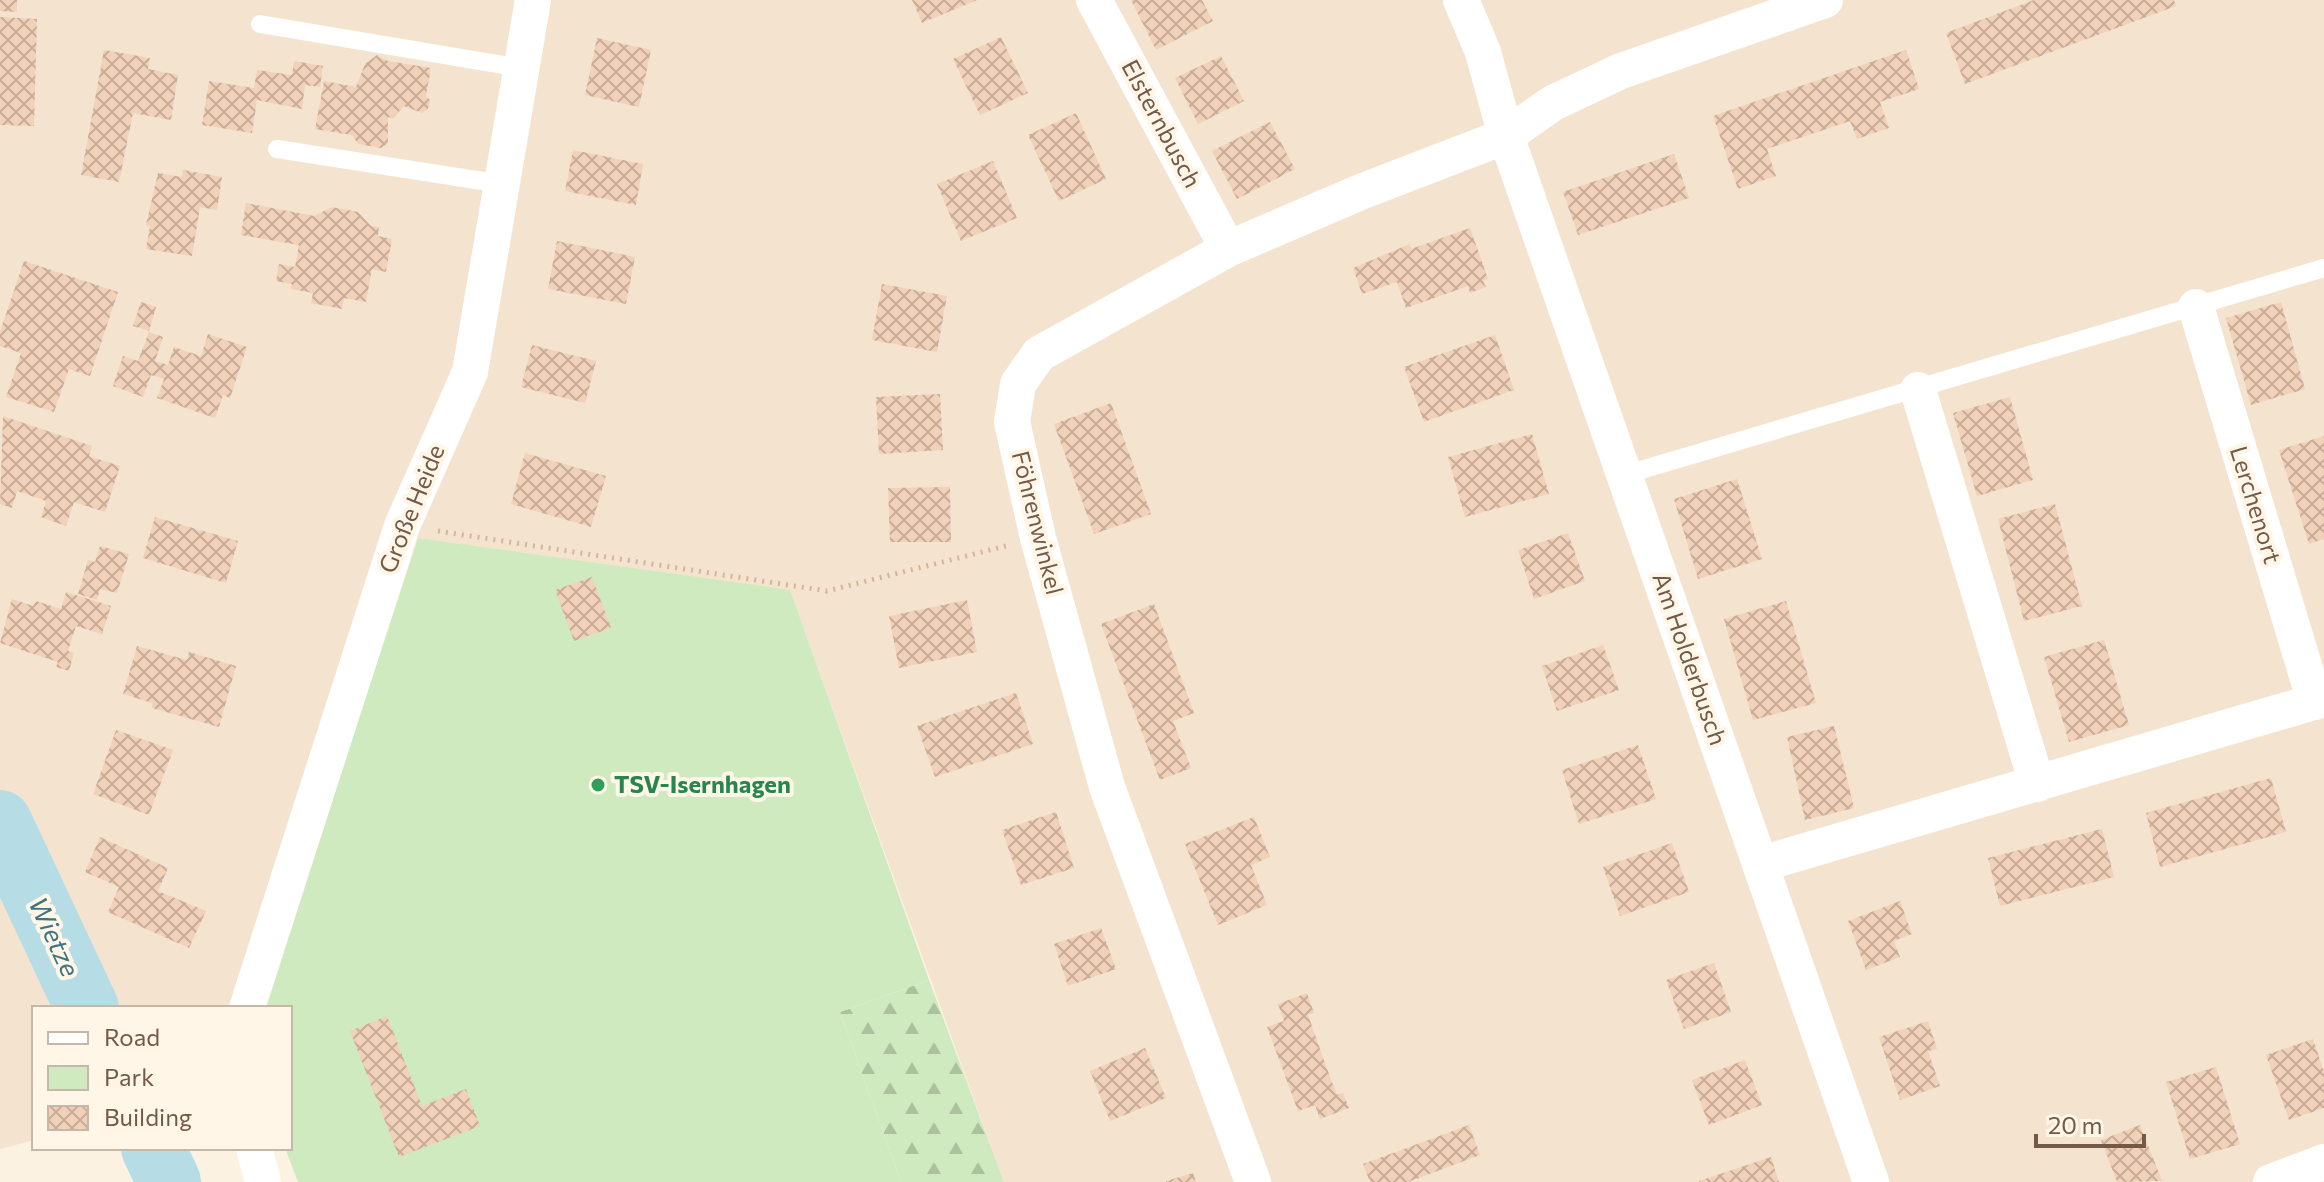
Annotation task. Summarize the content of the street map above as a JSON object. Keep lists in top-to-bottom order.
{
  "streets": {
    "street": [
      "Elsternbusch",
      "Lerchenort",
      "Große Heide",
      "Föhrenwinkel",
      "Am Holderbusch"
    ]
  },
  "crossings": [
    ["Elsternbusch", "Föhrenwinkel"],
    ["Lerchenort", "Am Holderbusch"],
    ["Föhrenwinkel", "Am Holderbusch"]
  ],
  "water": ["Wietze"],
  "places": ["TSV-Isernhagen"],
  "legend": ["Road", "Park", "Building"],
  "scale_bar": "20 m"
}
